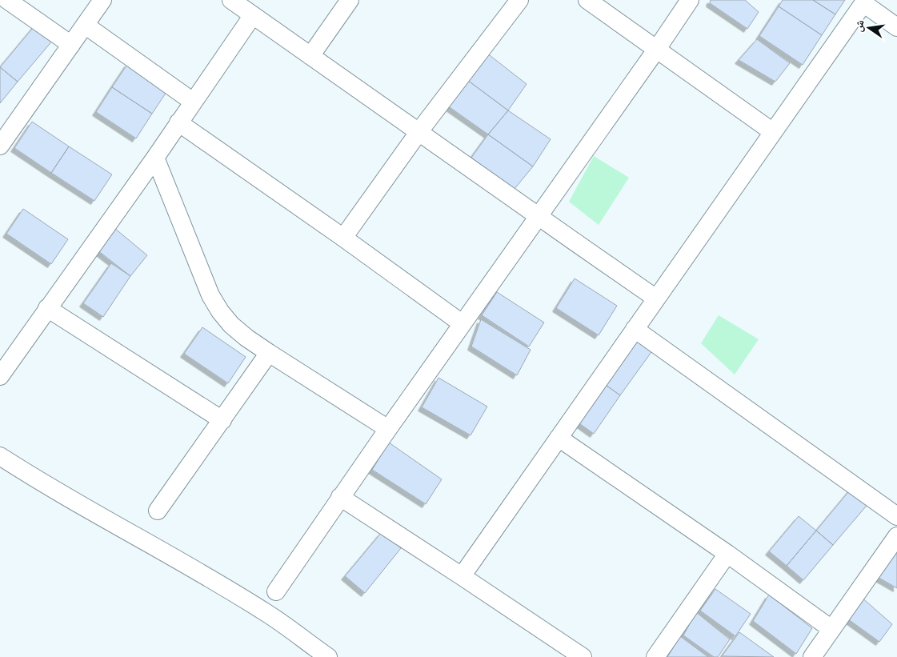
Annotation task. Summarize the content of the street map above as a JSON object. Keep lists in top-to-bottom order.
{
  "north": "left"
}
